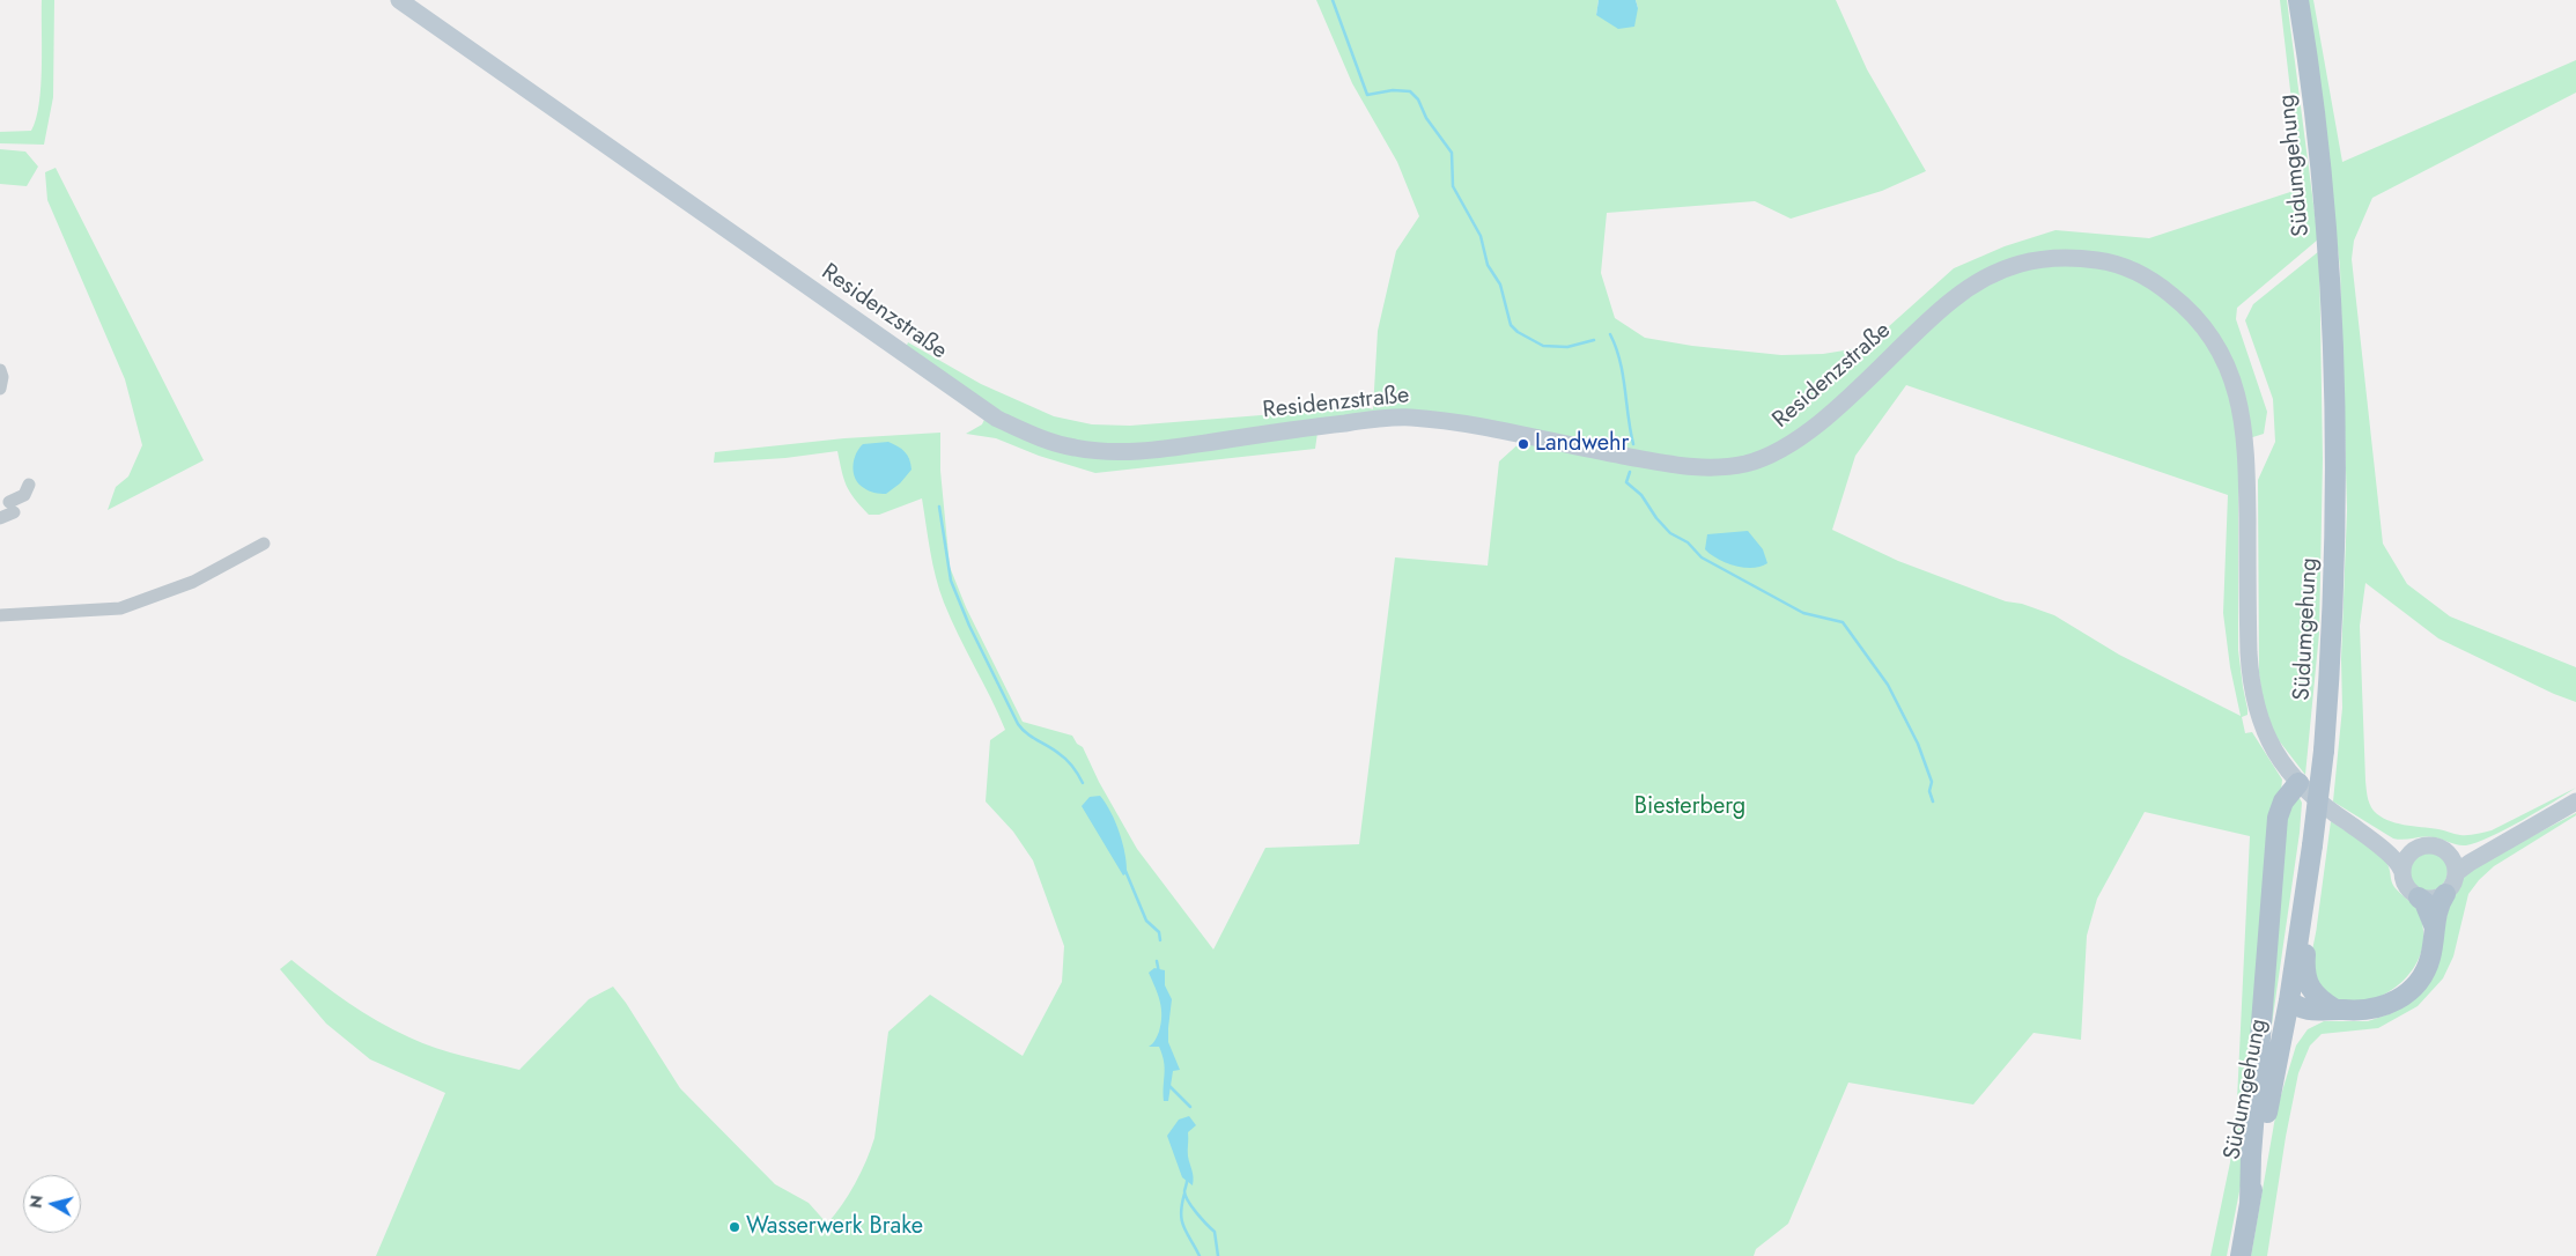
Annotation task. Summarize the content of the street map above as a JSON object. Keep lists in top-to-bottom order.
{
  "streets": {
    "main road": ["Südumgehung", "Residenzstraße"]
  },
  "parks": ["Biesterberg"],
  "places": ["Landwehr", "Wasserwerk Brake"],
  "north": "left"
}
